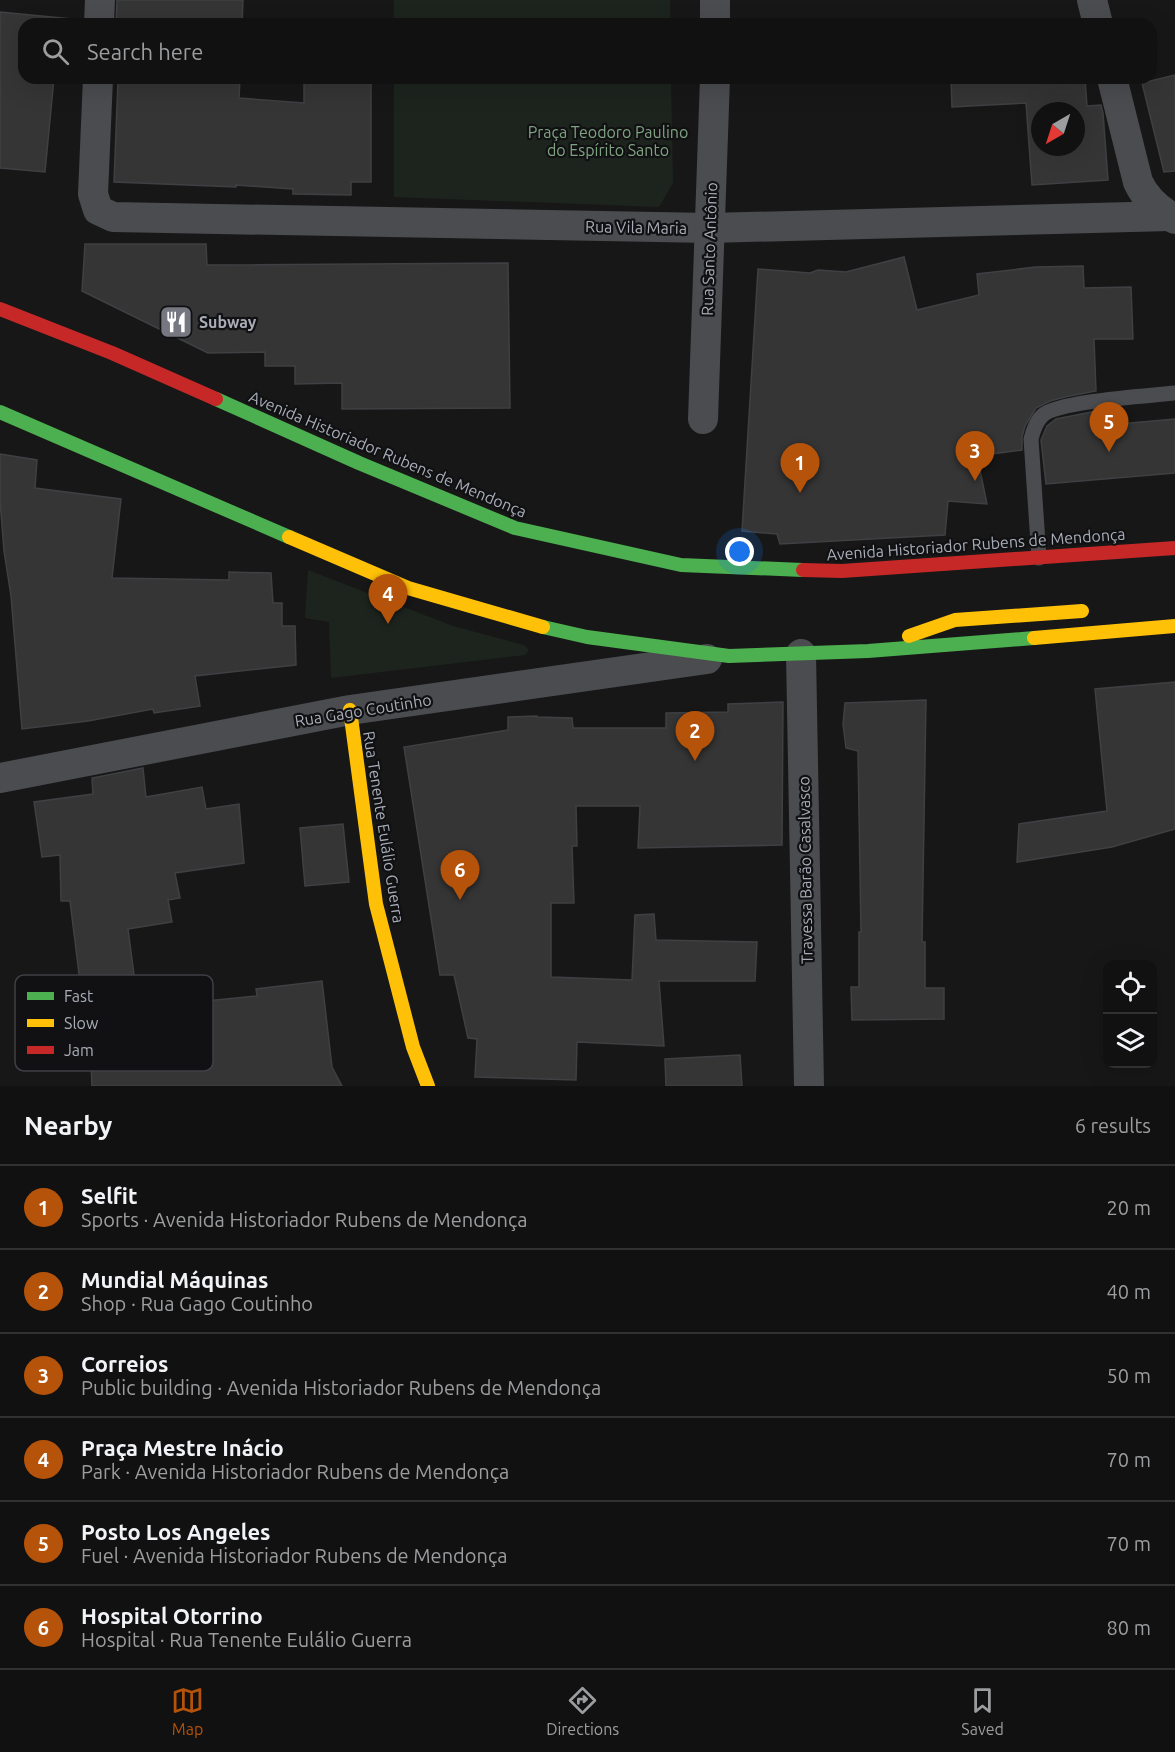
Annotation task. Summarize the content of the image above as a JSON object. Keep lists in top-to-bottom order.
{
  "streets": {
    "main road": ["Avenida Historiador Rubens de Mendonça", "Rua Tenente Eulálio Guerra"],
    "street": [
      "Rua Vila Maria",
      "Rua Santo Antônio",
      "Rua Gago Coutinho",
      "Travessa Barão Casalvasco"
    ]
  },
  "crossings": [
    ["Rua Vila Maria", "Rua Santo Antônio"],
    ["Rua Gago Coutinho", "Rua Tenente Eulálio Guerra"]
  ],
  "parks": ["Praça Teodoro Paulino do Espírito Santo"],
  "places": {
    "restaurant": ["Subway"]
  },
  "legend": ["Fast", "Slow", "Jam"],
  "north": "bottom left",
  "page": {
    "search": "Search here",
    "pins": [
      "5",
      "3",
      "1",
      "4",
      "2",
      "6"
    ],
    "heading": ["Nearby", "6 results"],
    "list": [
      {
        "mark": "1",
        "name": "Selfit",
        "note": "Sports · Avenida Historiador Rubens de Mendonça",
        "value": "20 m"
      },
      {
        "mark": "2",
        "name": "Mundial Máquinas",
        "note": "Shop · Rua Gago Coutinho",
        "value": "40 m"
      },
      {
        "mark": "3",
        "name": "Correios",
        "note": "Public building · Avenida Historiador Rubens de Mendonça",
        "value": "50 m"
      },
      {
        "mark": "4",
        "name": "Praça Mestre Inácio",
        "note": "Park · Avenida Historiador Rubens de Mendonça",
        "value": "70 m"
      },
      {
        "mark": "5",
        "name": "Posto Los Angeles",
        "note": "Fuel · Avenida Historiador Rubens de Mendonça",
        "value": "70 m"
      },
      {
        "mark": "6",
        "name": "Hospital Otorrino",
        "note": "Hospital · Rua Tenente Eulálio Guerra",
        "value": "80 m"
      }
    ],
    "nav": ["Map", "Directions", "Saved"]
  }
}
